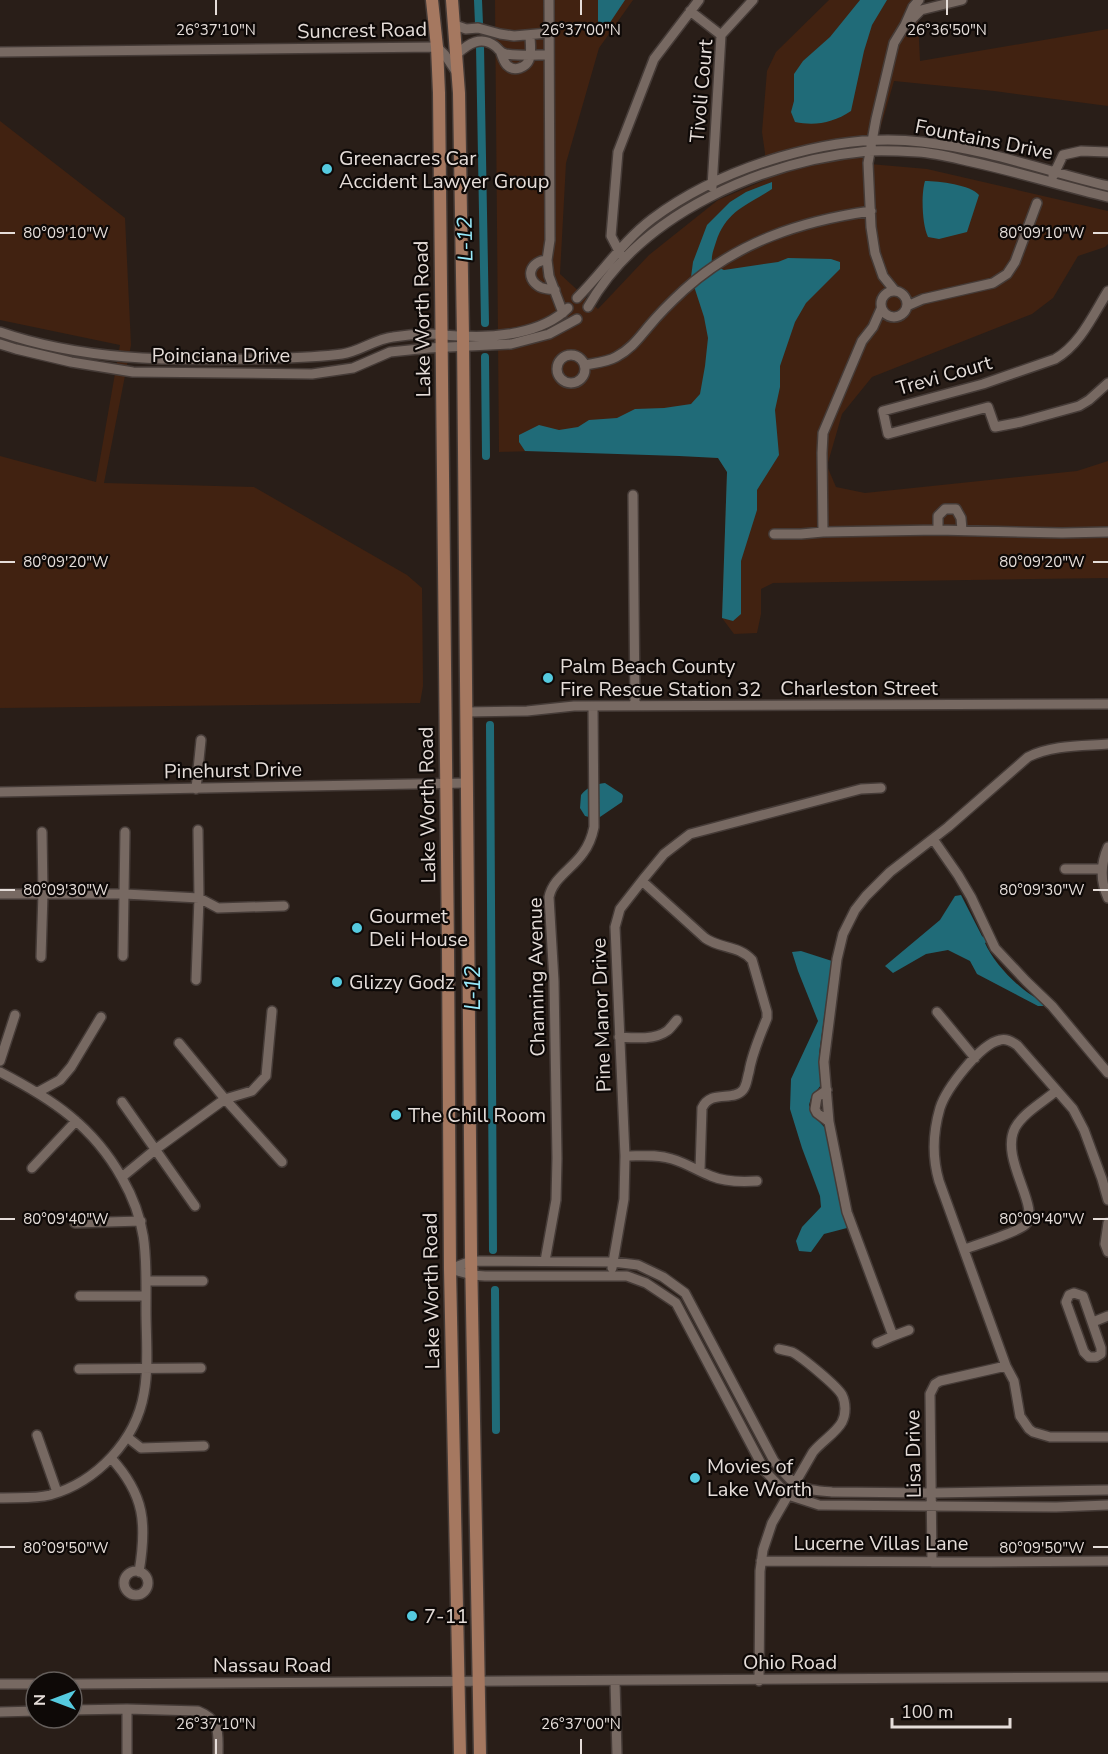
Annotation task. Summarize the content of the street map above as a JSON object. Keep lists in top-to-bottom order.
{
  "streets": {
    "main road": ["Lake Worth Road"],
    "street": [
      "Suncrest Road",
      "Tivoli Court",
      "Fountains Drive",
      "Poinciana Drive",
      "Trevi Court",
      "Charleston Street",
      "Pinehurst Drive",
      "Channing Avenue",
      "Pine Manor Drive",
      "Lisa Drive",
      "Lucerne Villas Lane",
      "Ohio Road",
      "Nassau Road"
    ]
  },
  "crossings": [
    ["Suncrest Road", "Lake Worth Road"],
    ["Tivoli Court", "Fountains Drive"],
    ["Lake Worth Road", "Poinciana Drive"],
    ["Lake Worth Road", "Charleston Street"],
    ["Lake Worth Road", "Pinehurst Drive"],
    ["Lake Worth Road", "Ohio Road"],
    ["Lake Worth Road", "Nassau Road"],
    ["Charleston Street", "Channing Avenue"],
    ["Lisa Drive", "Lucerne Villas Lane"],
    ["Ohio Road", "Nassau Road"]
  ],
  "water": ["L-12"],
  "places": [
    "Greenacres Car Accident Lawyer Group",
    "Palm Beach County Fire Rescue Station 32",
    "Gourmet Deli House",
    "Glizzy Godz",
    "The Chill Room",
    "Movies of Lake Worth",
    "7-11"
  ],
  "scale_bar": "100 m",
  "north": "left",
  "coordinates": [
    "26°37'10\"N",
    "26°37'00\"N",
    "26°36'50\"N",
    "80°09'10\"W",
    "80°09'20\"W",
    "80°09'30\"W",
    "80°09'40\"W",
    "80°09'50\"W"
  ]
}
